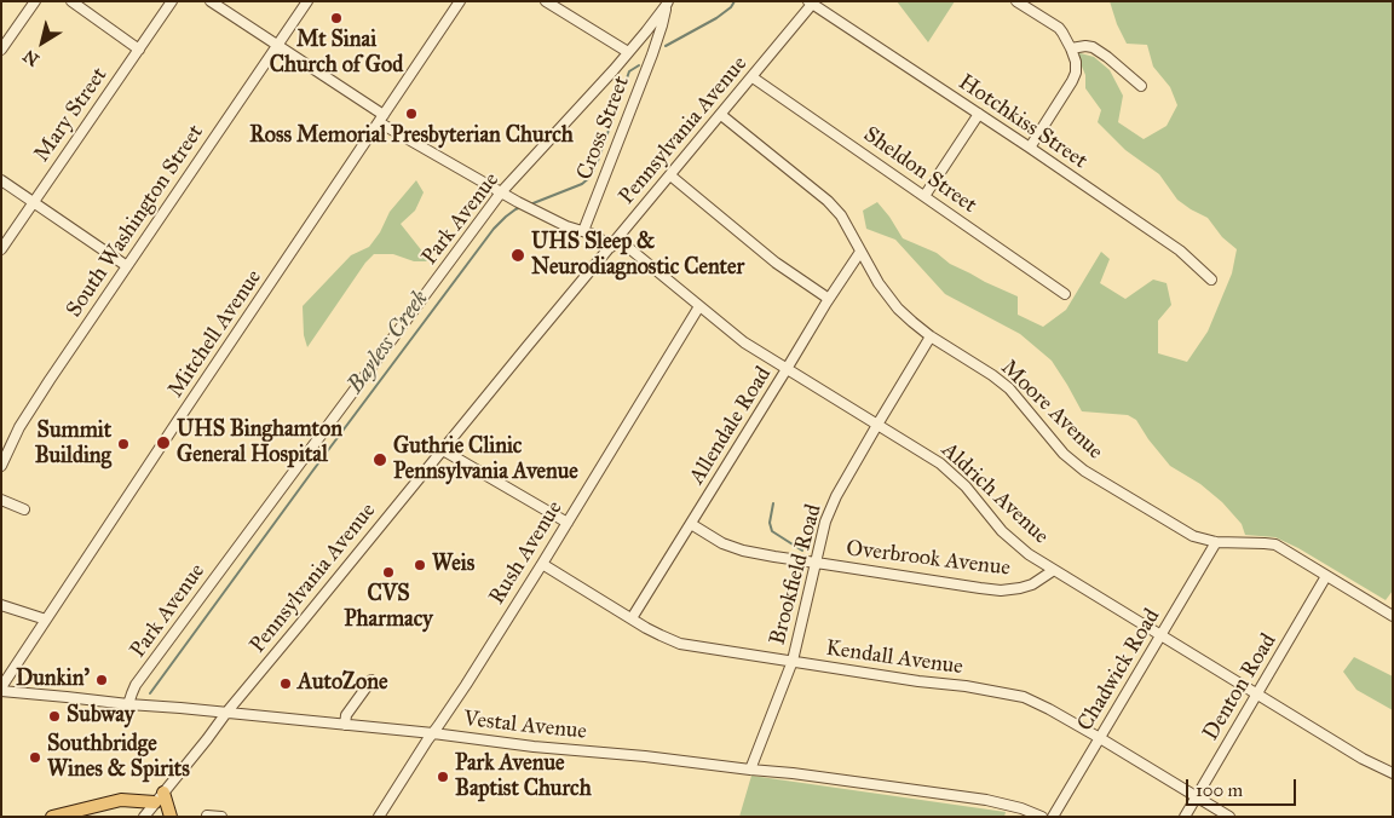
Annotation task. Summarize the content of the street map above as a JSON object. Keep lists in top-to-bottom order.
{
  "streets": {
    "street": [
      "Mary Street",
      "Hotchkiss Street",
      "Cross Street",
      "Pennsylvania Avenue",
      "Sheldon Street",
      "Park Avenue",
      "South Washington Street",
      "Mitchell Avenue",
      "Moore Avenue",
      "Allendale Road",
      "Aldrich Avenue",
      "Rush Avenue",
      "Overbrook Avenue",
      "Brookfield Road",
      "Kendall Avenue",
      "Chadwick Road",
      "Denton Road",
      "Vestal Avenue"
    ]
  },
  "crossings": [
    ["Hotchkiss Street", "Pennsylvania Avenue"],
    ["Cross Street", "Park Avenue"],
    ["Pennsylvania Avenue", "Sheldon Street"],
    ["Pennsylvania Avenue", "Moore Avenue"],
    ["Pennsylvania Avenue", "Aldrich Avenue"],
    ["Pennsylvania Avenue", "Vestal Avenue"],
    ["Park Avenue", "Vestal Avenue"],
    ["Mitchell Avenue", "Vestal Avenue"],
    ["Moore Avenue", "Allendale Road"],
    ["Moore Avenue", "Brookfield Road"],
    ["Moore Avenue", "Chadwick Road"],
    ["Moore Avenue", "Denton Road"],
    ["Allendale Road", "Aldrich Avenue"],
    ["Allendale Road", "Overbrook Avenue"],
    ["Allendale Road", "Kendall Avenue"],
    ["Aldrich Avenue", "Rush Avenue"],
    ["Aldrich Avenue", "Overbrook Avenue"],
    ["Aldrich Avenue", "Brookfield Road"],
    ["Aldrich Avenue", "Chadwick Road"],
    ["Aldrich Avenue", "Denton Road"],
    ["Rush Avenue", "Kendall Avenue"],
    ["Rush Avenue", "Vestal Avenue"],
    ["Overbrook Avenue", "Brookfield Road"],
    ["Brookfield Road", "Kendall Avenue"],
    ["Brookfield Road", "Vestal Avenue"],
    ["Kendall Avenue", "Chadwick Road"],
    ["Kendall Avenue", "Denton Road"]
  ],
  "water": ["Bayless Creek"],
  "places": [
    "Mt Sinai Church of God",
    "Ross Memorial Presbyterian Church",
    "UHS Sleep & Neurodiagnostic Center",
    "UHS Binghamton General Hospital",
    "Summit Building",
    "Guthrie Clinic Pennsylvania Avenue",
    "Weis",
    "CVS Pharmacy",
    "Dunkin'",
    "AutoZone",
    "Subway",
    "Southbridge Wines & Spirits",
    "Park Avenue Baptist Church"
  ],
  "scale_bar": "100 m",
  "north": "bottom left"
}
